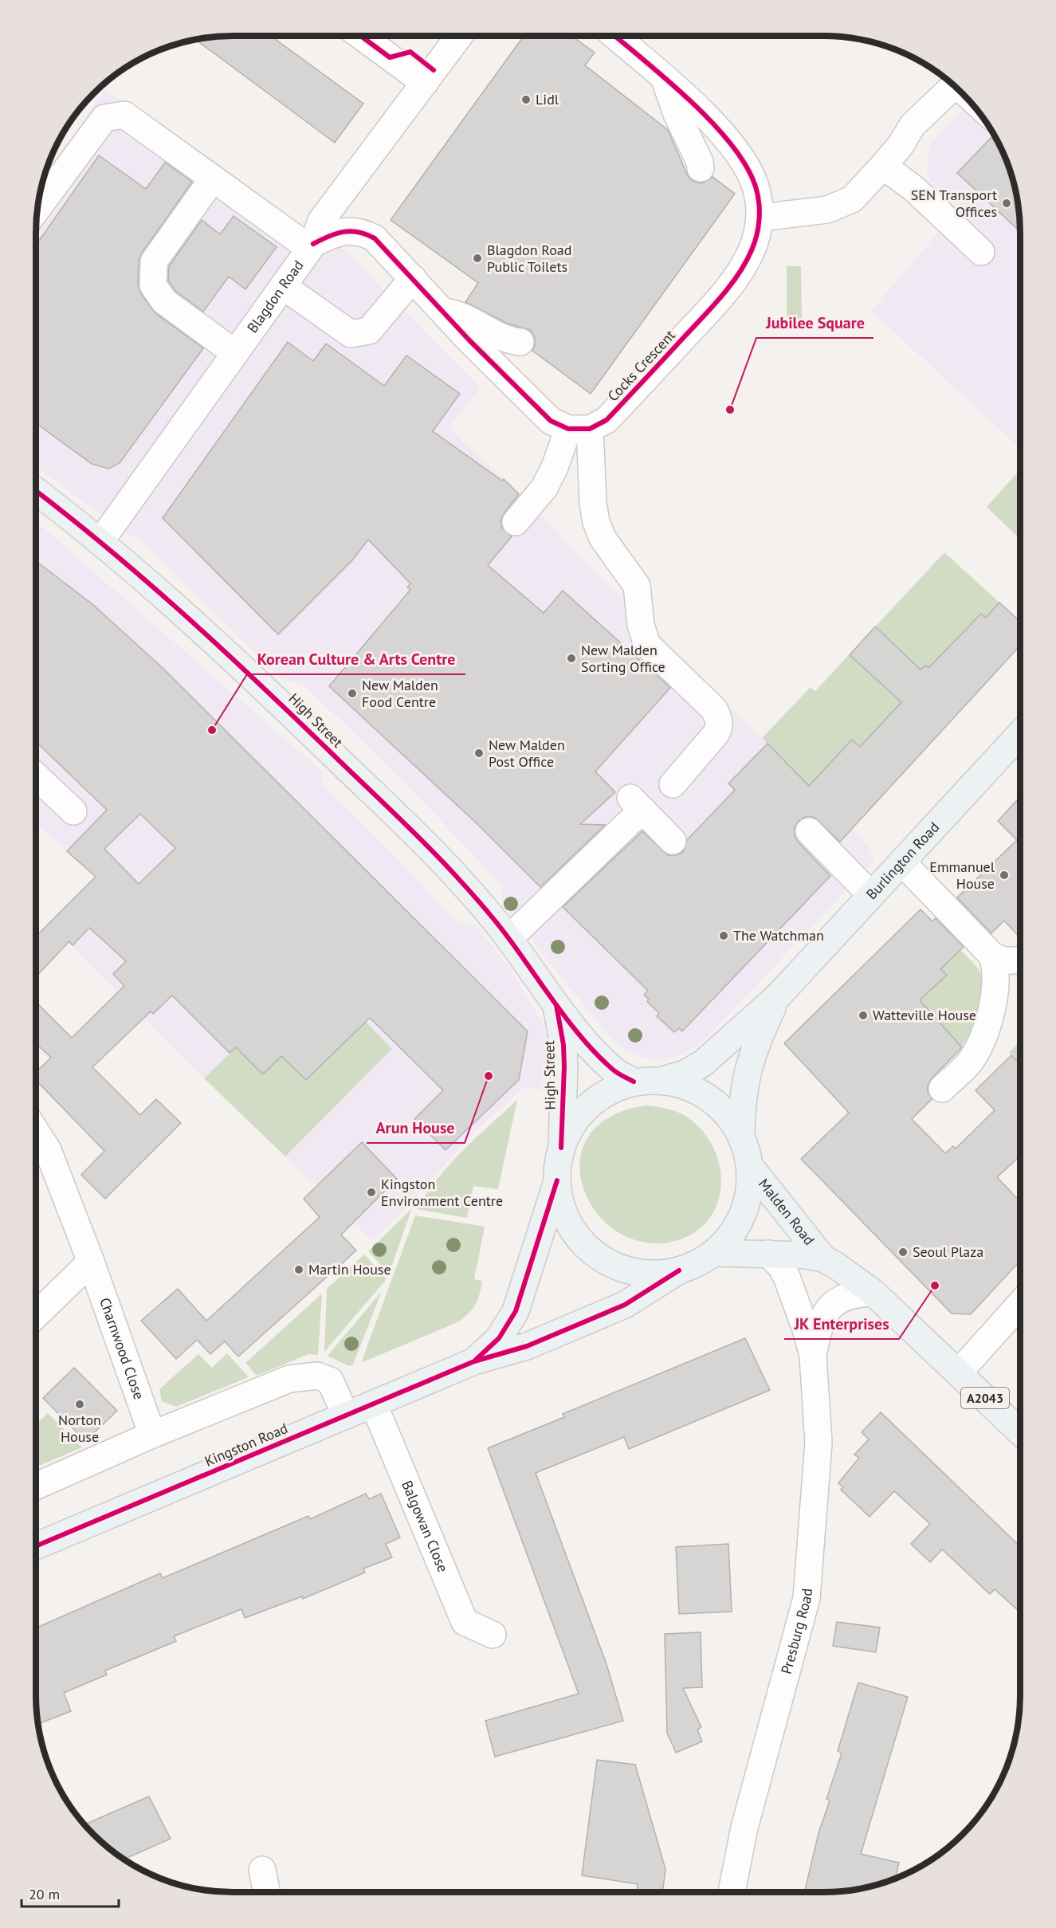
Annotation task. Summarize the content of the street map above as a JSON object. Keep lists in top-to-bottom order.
{
  "streets": {
    "main road": [
      "High Street",
      "Burlington Road",
      "Malden Road",
      "A2043",
      "Kingston Road"
    ],
    "street": [
      "Blagdon Road",
      "Cocks Crescent",
      "Charnwood Close",
      "Balgowan Close",
      "Presburg Road"
    ]
  },
  "crossings": [
    ["Blagdon Road", "High Street"],
    ["High Street", "Burlington Road"],
    ["Malden Road", "Presburg Road"],
    ["Kingston Road", "Balgowan Close"]
  ],
  "places": [
    "Lidl",
    "SEN Transport Offices",
    "Blagdon Road Public Toilets",
    "Jubilee Square",
    "New Malden Sorting Office",
    "New Malden Food Centre",
    "Korean Culture & Arts Centre",
    "New Malden Post Office",
    "Emmanuel House",
    "The Watchman",
    "Watteville House",
    "Arun House",
    "Kingston Environment Centre",
    "Seoul Plaza",
    "Martin House",
    "JK Enterprises",
    "Norton House"
  ],
  "scale_bar": "20 m"
}
